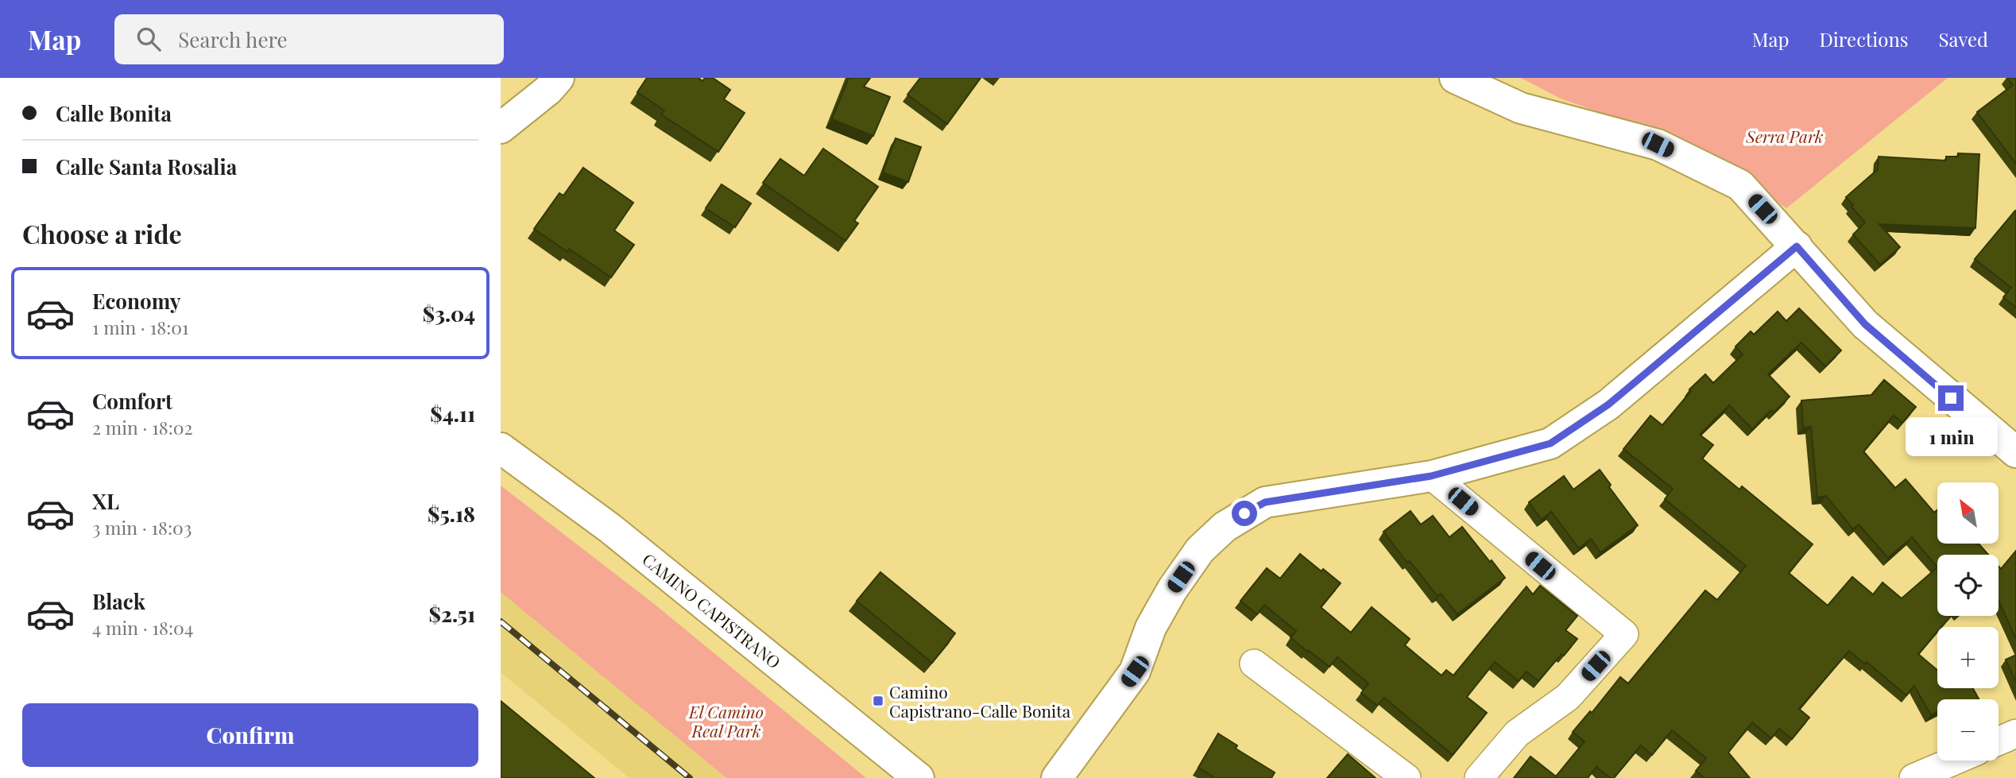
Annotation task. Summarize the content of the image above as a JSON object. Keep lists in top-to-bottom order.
{
  "streets": {
    "street": ["CAMINO CAPISTRANO"]
  },
  "parks": ["Serra Park", "El Camino Real Park"],
  "places": {
    "transit": ["Camino Capistrano-Calle Bonita"]
  },
  "north": "top left",
  "page": {
    "header": "Map",
    "search": "Search here",
    "nav": ["Map", "Directions", "Saved"],
    "banner": ["Calle Bonita", "Calle Santa Rosalia"],
    "heading": "Choose a ride",
    "list": [
      {
        "name": "Economy",
        "note": "1 min · 18:01",
        "value": "$3.04"
      },
      {
        "name": "Comfort",
        "note": "2 min · 18:02",
        "value": "$4.11"
      },
      {
        "name": "XL",
        "note": "3 min · 18:03",
        "value": "$5.18"
      },
      {
        "name": "Black",
        "note": "4 min · 18:04",
        "value": "$2.51"
      }
    ],
    "bubble": "1 min",
    "map_buttons": ["+", "−"],
    "buttons": "Confirm"
  }
}
